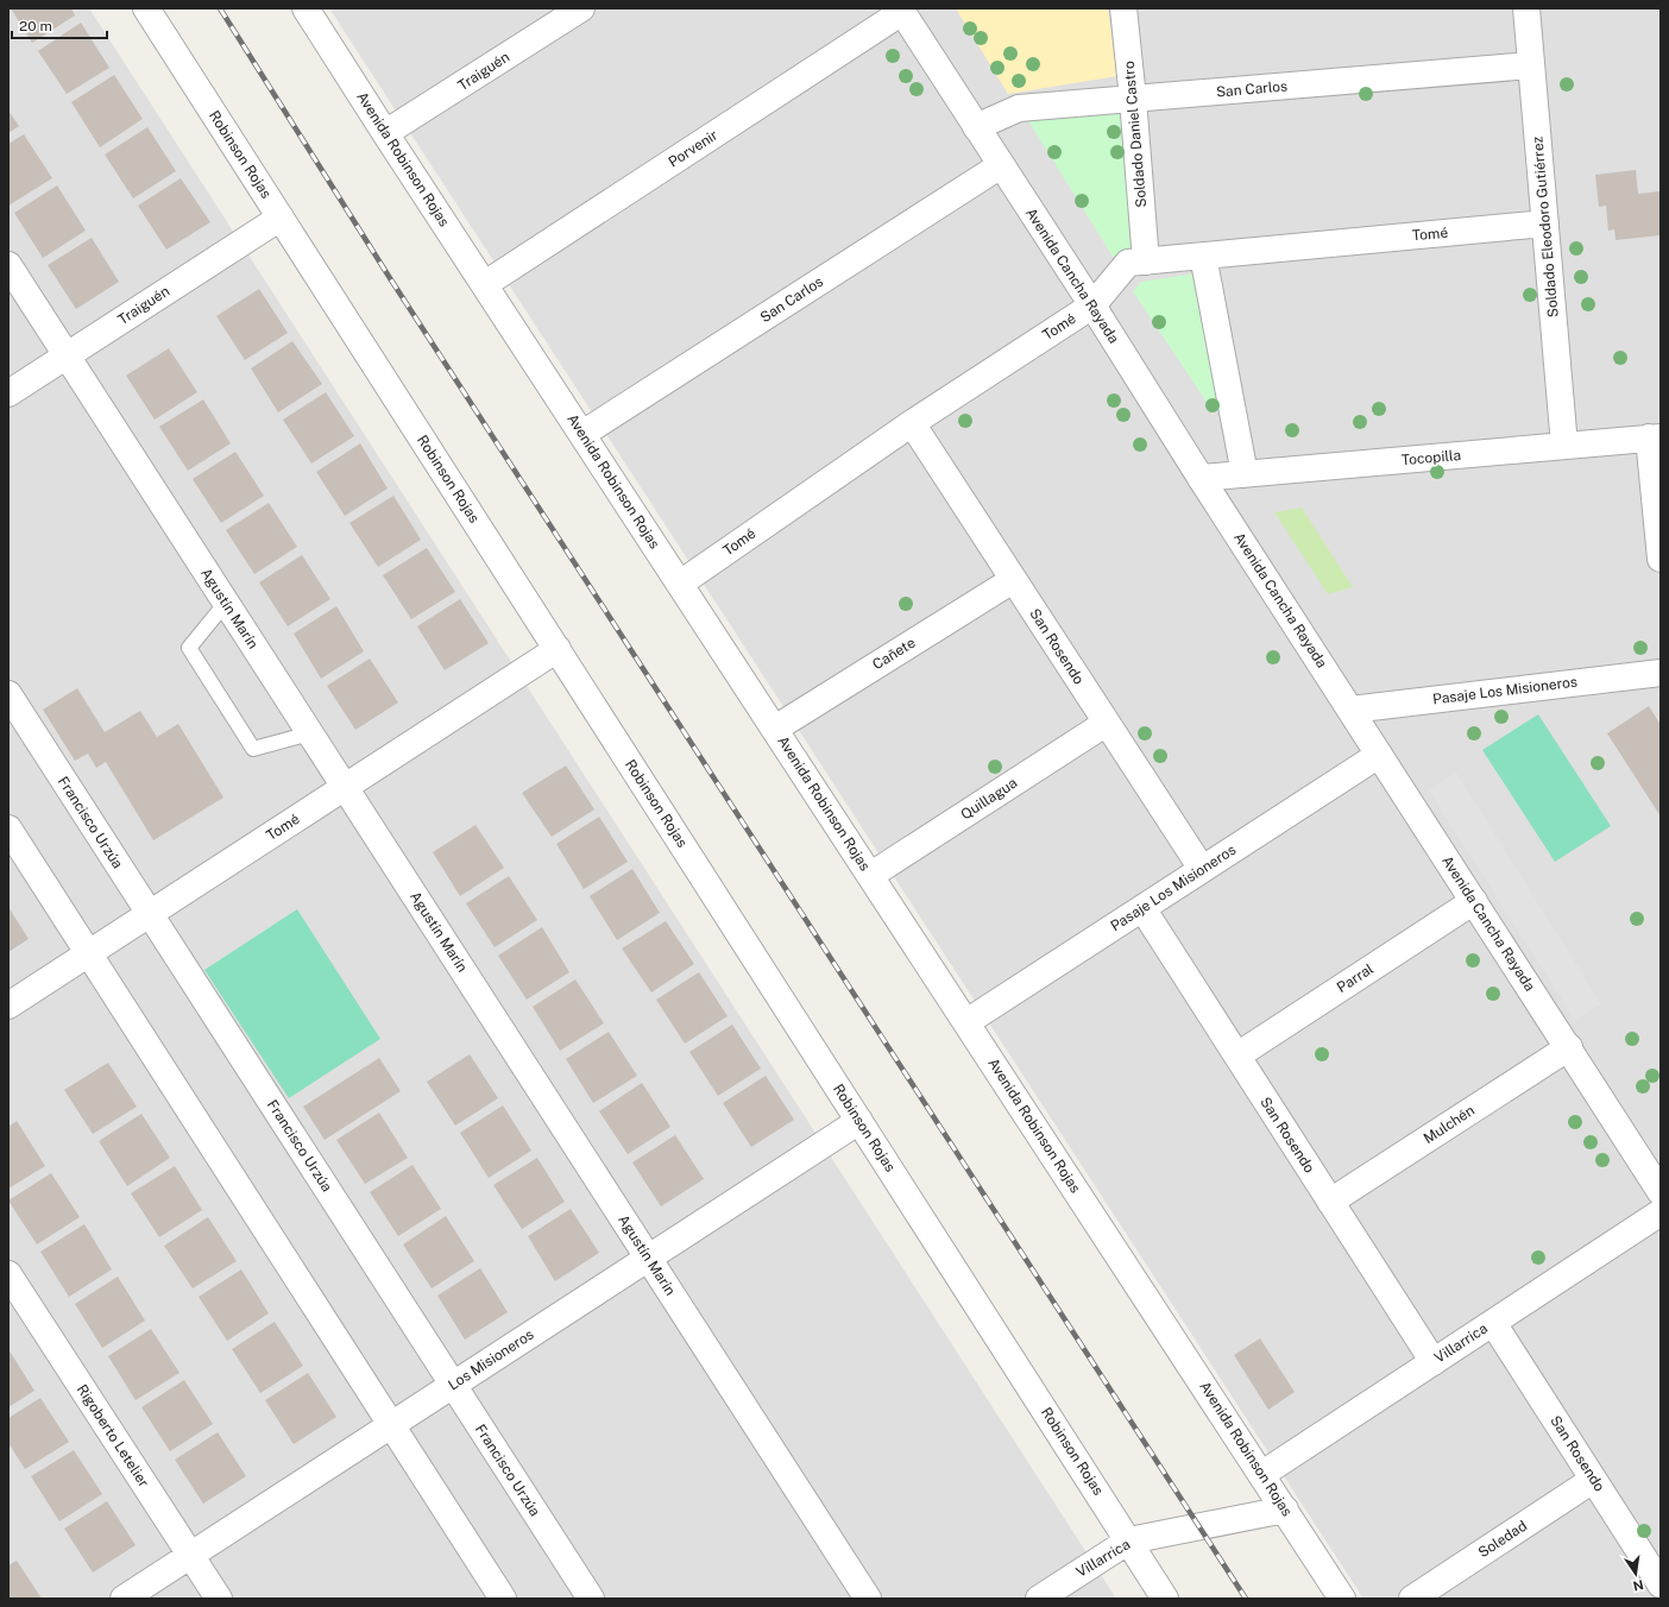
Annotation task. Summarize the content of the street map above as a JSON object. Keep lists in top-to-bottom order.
{
  "streets": {
    "street": [
      "Traiguén",
      "San Carlos",
      "Soldado Daniel Castro",
      "Porvenir",
      "Robinson Rojas",
      "Avenida Robinson Rojas",
      "Soldado Eleodoro Gutiérrez",
      "Tomé",
      "Avenida Cancha Rayada",
      "Tocopilla",
      "Agustín Marín",
      "San Rosendo",
      "Cañete",
      "Pasaje Los Misioneros",
      "Quillagua",
      "Francisco Urzúa",
      "Parral",
      "Mulchén",
      "Villarrica",
      "Los Misioneros",
      "Rigoberto Letelier",
      "Soledad"
    ]
  },
  "crossings": [
    ["Traiguén", "Robinson Rojas"],
    ["Traiguén", "Avenida Robinson Rojas"],
    ["Traiguén", "Agustín Marín"],
    ["San Carlos", "Soldado Daniel Castro"],
    ["San Carlos", "Avenida Robinson Rojas"],
    ["San Carlos", "Soldado Eleodoro Gutiérrez"],
    ["San Carlos", "Avenida Cancha Rayada"],
    ["Soldado Daniel Castro", "Tomé"],
    ["Porvenir", "Avenida Robinson Rojas"],
    ["Porvenir", "Avenida Cancha Rayada"],
    ["Robinson Rojas", "Tomé"],
    ["Robinson Rojas", "Villarrica"],
    ["Robinson Rojas", "Los Misioneros"],
    ["Avenida Robinson Rojas", "Tomé"],
    ["Avenida Robinson Rojas", "Cañete"],
    ["Avenida Robinson Rojas", "Pasaje Los Misioneros"],
    ["Avenida Robinson Rojas", "Quillagua"],
    ["Avenida Robinson Rojas", "Villarrica"],
    ["Soldado Eleodoro Gutiérrez", "Tomé"],
    ["Soldado Eleodoro Gutiérrez", "Tocopilla"],
    ["Tomé", "Avenida Cancha Rayada"],
    ["Tomé", "Agustín Marín"],
    ["Tomé", "San Rosendo"],
    ["Tomé", "Francisco Urzúa"],
    ["Avenida Cancha Rayada", "Tocopilla"],
    ["Avenida Cancha Rayada", "Pasaje Los Misioneros"],
    ["Avenida Cancha Rayada", "Parral"],
    ["Avenida Cancha Rayada", "Mulchén"],
    ["Agustín Marín", "Los Misioneros"],
    ["San Rosendo", "Cañete"],
    ["San Rosendo", "Pasaje Los Misioneros"],
    ["San Rosendo", "Quillagua"],
    ["San Rosendo", "Parral"],
    ["San Rosendo", "Mulchén"],
    ["San Rosendo", "Villarrica"],
    ["San Rosendo", "Soledad"],
    ["Francisco Urzúa", "Los Misioneros"],
    ["Los Misioneros", "Rigoberto Letelier"]
  ],
  "scale_bar": "20 m",
  "north": "bottom"
}
